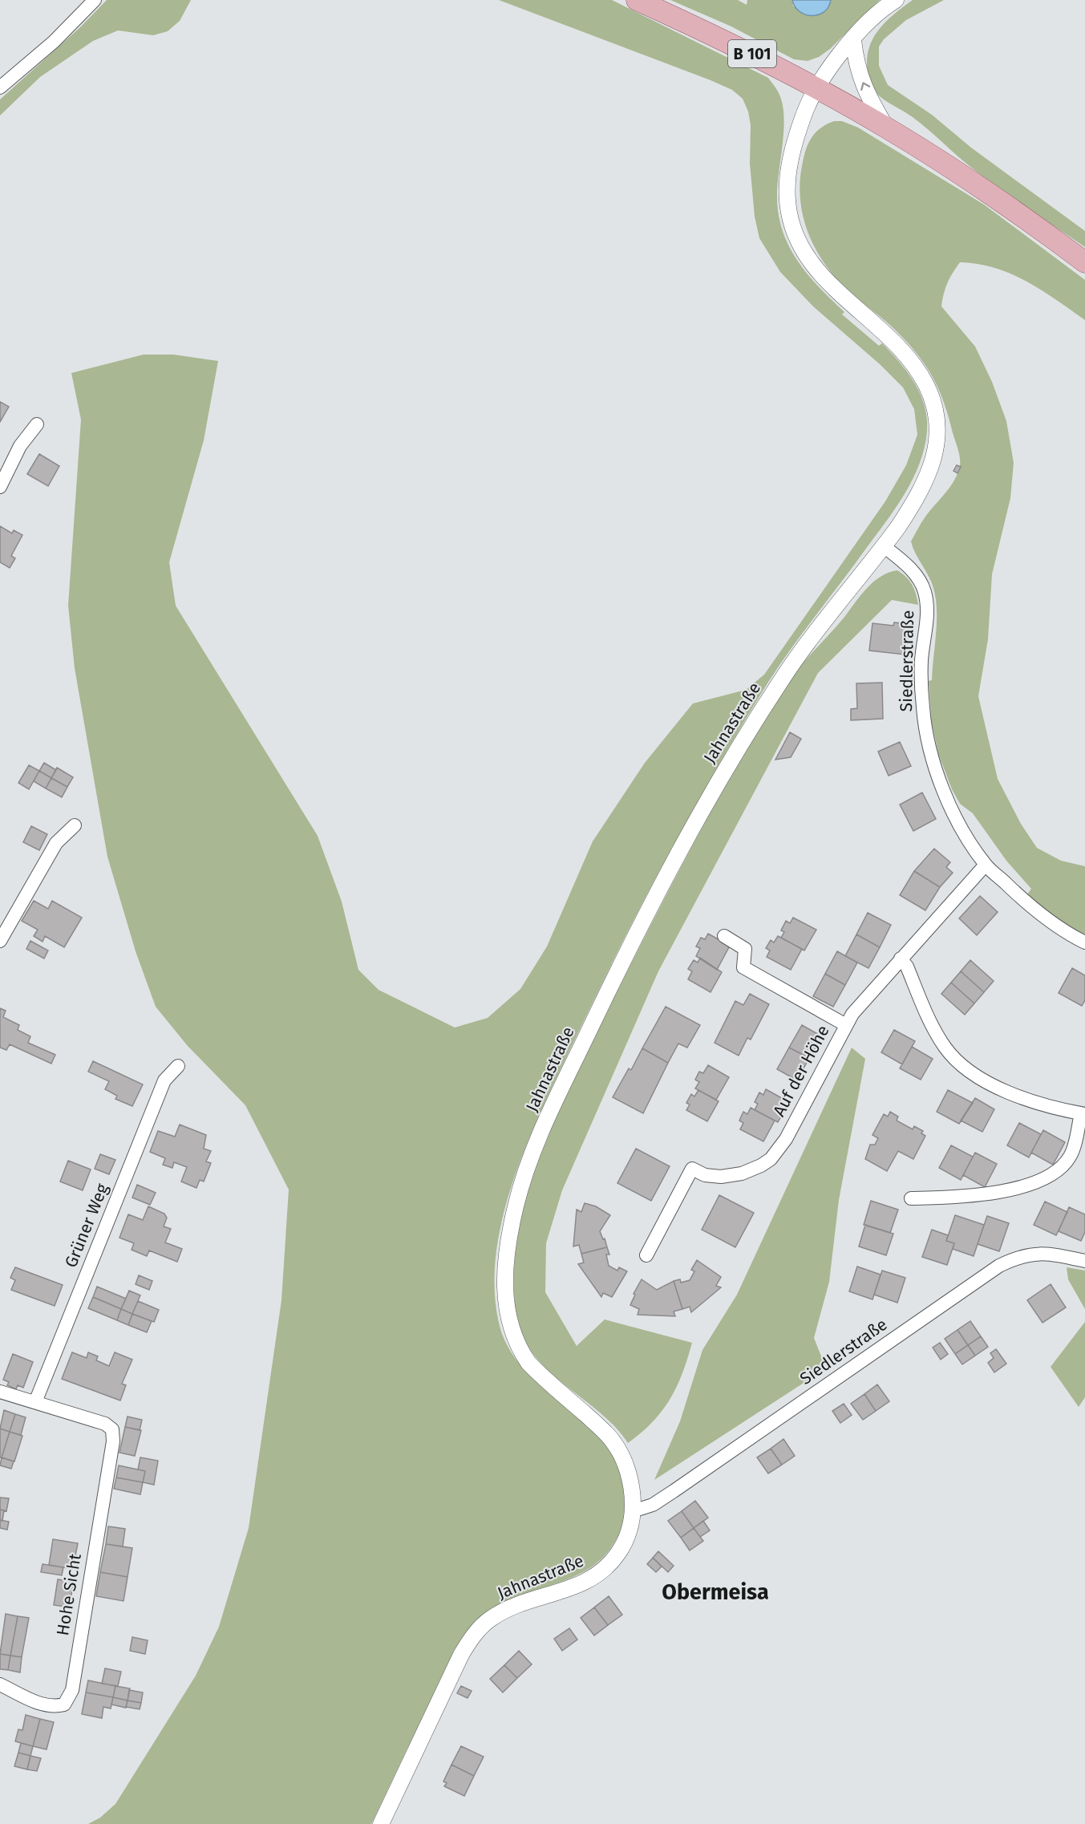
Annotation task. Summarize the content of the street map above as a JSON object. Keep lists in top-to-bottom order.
{
  "streets": {
    "main road": ["B 101"],
    "street": [
      "Siedlerstraße",
      "Jahnastraße",
      "Auf der Höhe",
      "Grüner Weg",
      "Hohe Sicht"
    ]
  },
  "crossings": [
    ["B 101", "Jahnastraße"],
    ["Siedlerstraße", "Jahnastraße"],
    ["Siedlerstraße", "Auf der Höhe"],
    ["Grüner Weg", "Hohe Sicht"]
  ],
  "districts": ["Obermeisa"]
}
